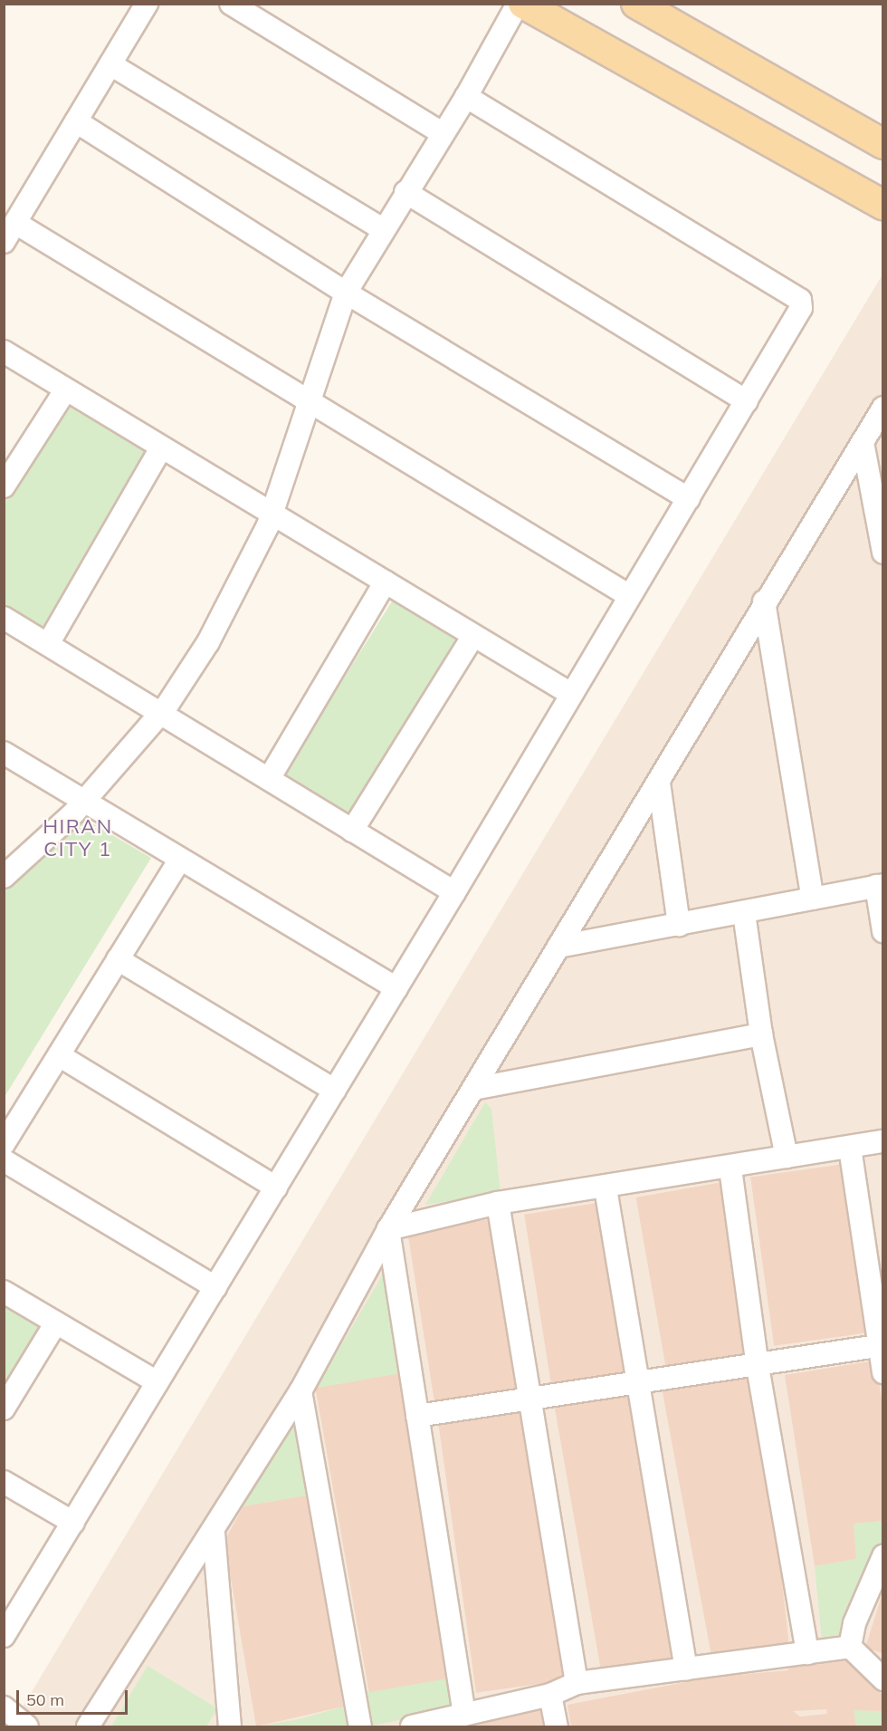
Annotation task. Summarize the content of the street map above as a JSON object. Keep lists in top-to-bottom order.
{
  "districts": ["HIRAN CITY 1"],
  "scale_bar": "50 m"
}
